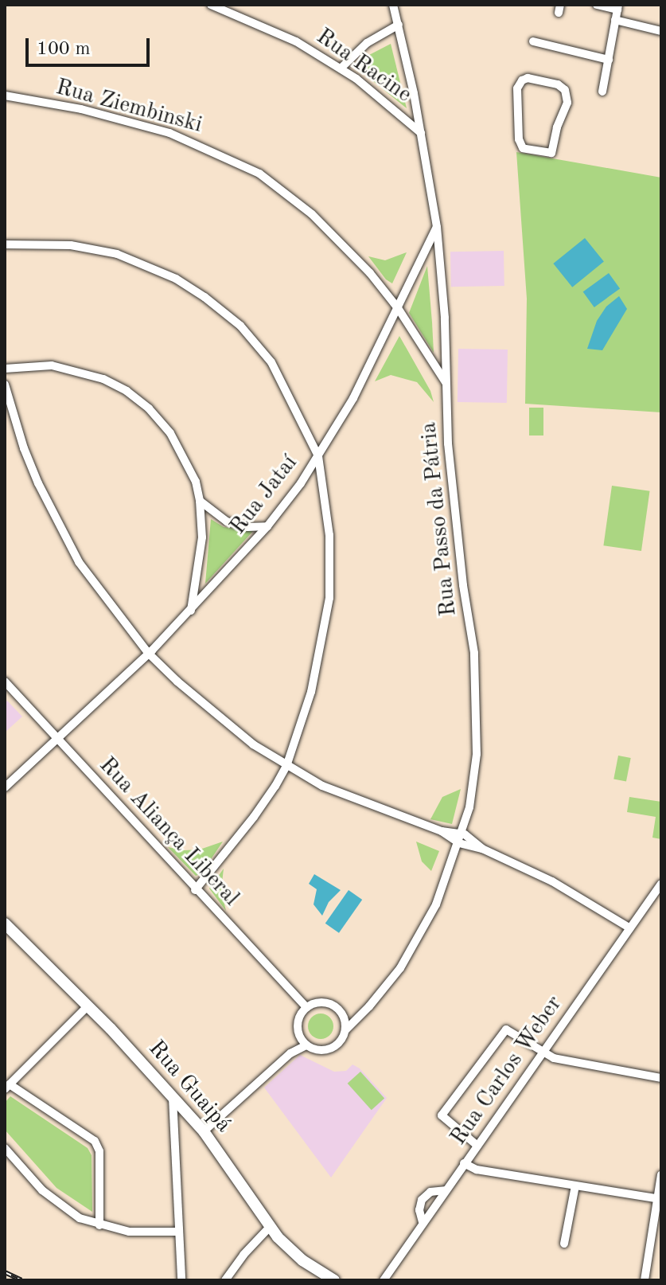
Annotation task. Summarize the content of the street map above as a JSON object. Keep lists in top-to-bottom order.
{
  "streets": {
    "main road": ["Rua Guaipá"],
    "street": [
      "Rua Racine",
      "Rua Ziembinski",
      "Rua Jataí",
      "Rua Passo da Pátria",
      "Rua Aliança Liberal",
      "Rua Carlos Weber"
    ]
  },
  "crossings": [
    ["Rua Racine", "Rua Passo da Pátria"],
    ["Rua Ziembinski", "Rua Jataí"],
    ["Rua Ziembinski", "Rua Passo da Pátria"],
    ["Rua Jataí", "Rua Passo da Pátria"],
    ["Rua Jataí", "Rua Aliança Liberal"],
    ["Rua Passo da Pátria", "Rua Aliança Liberal"]
  ],
  "scale_bar": "100 m"
}
